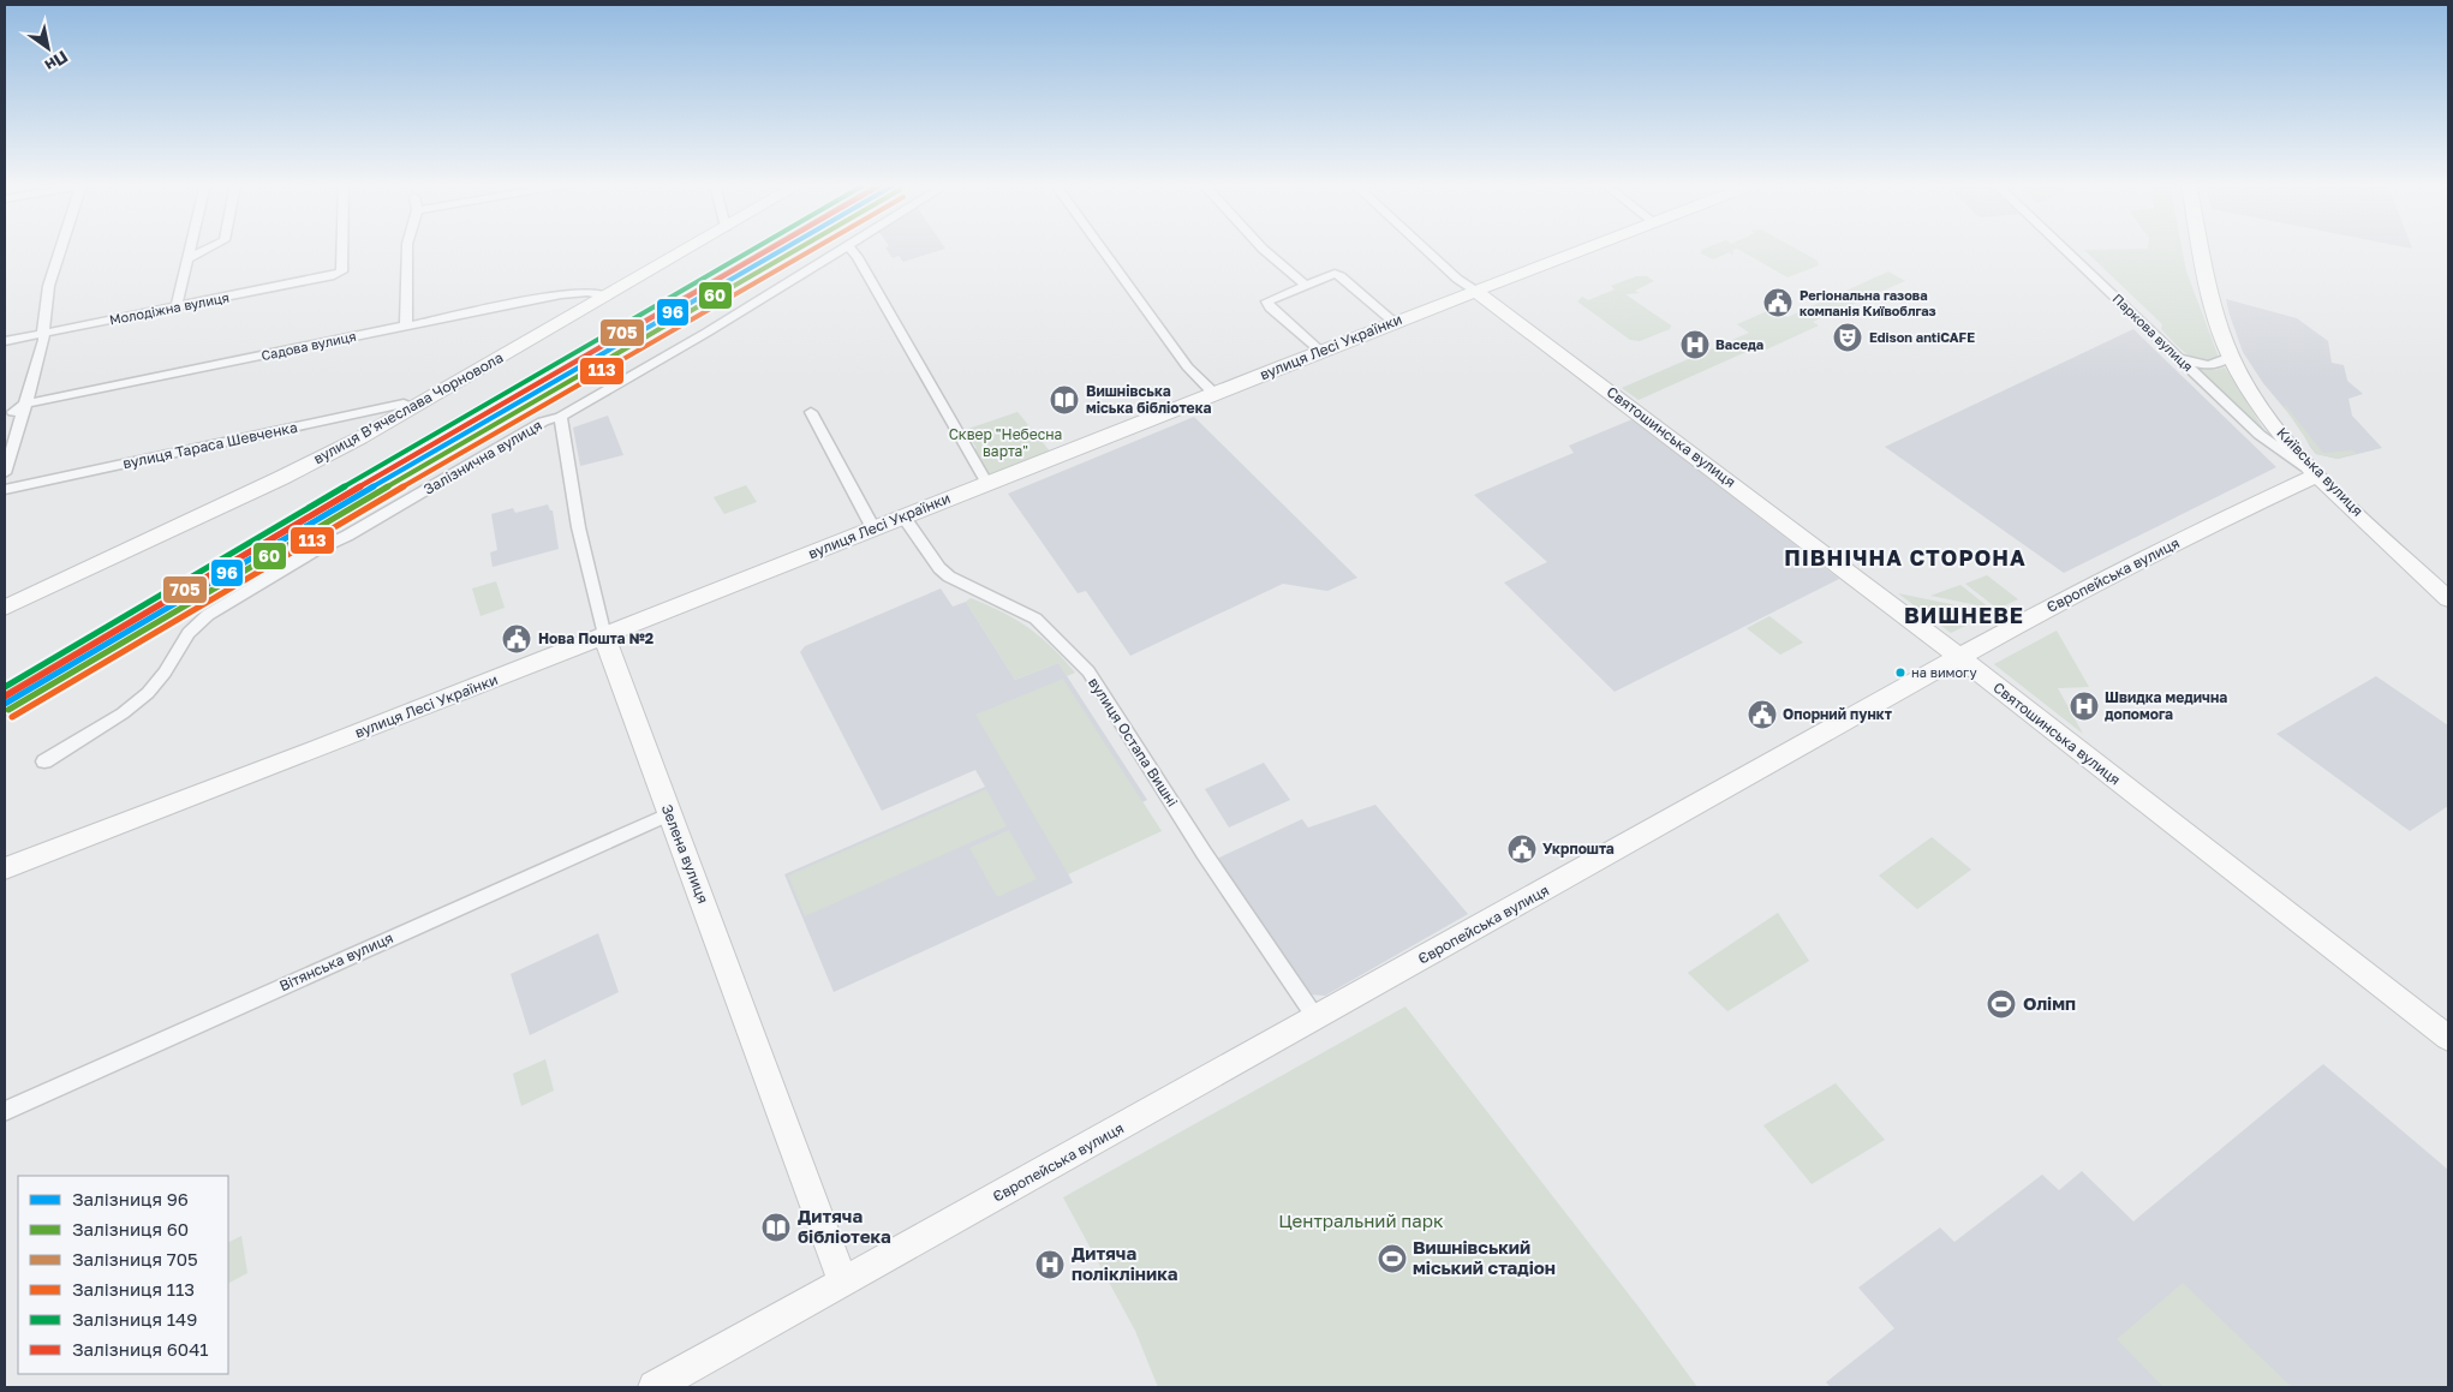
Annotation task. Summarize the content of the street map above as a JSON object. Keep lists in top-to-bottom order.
{
  "streets": {
    "street": [
      "Молодіжна вулиця",
      "Паркова вулиця",
      "Садова вулиця",
      "вулиця Лесі Українки",
      "вулиця Вʼячеслава Чорновола",
      "Святошинська вулиця",
      "вулиця Тараса Шевченка",
      "Залізнична вулиця",
      "Київська вулиця",
      "Європейська вулиця",
      "вулиця Остапа Вишні",
      "Зелена вулиця",
      "Вітянська вулиця"
    ]
  },
  "crossings": [
    ["Паркова вулиця", "Київська вулиця"],
    ["Паркова вулиця", "Європейська вулиця"],
    ["Садова вулиця", "вулиця Вʼячеслава Чорновола"],
    ["вулиця Лесі Українки", "Святошинська вулиця"],
    ["вулиця Лесі Українки", "вулиця Остапа Вишні"],
    ["вулиця Лесі Українки", "Зелена вулиця"],
    ["вулиця Вʼячеслава Чорновола", "вулиця Тараса Шевченка"],
    ["Святошинська вулиця", "Європейська вулиця"],
    ["Залізнична вулиця", "Зелена вулиця"],
    ["Київська вулиця", "Європейська вулиця"],
    ["Європейська вулиця", "вулиця Остапа Вишні"],
    ["Європейська вулиця", "Зелена вулиця"],
    ["Зелена вулиця", "Вітянська вулиця"]
  ],
  "districts": ["ПІВНІЧНА СТОРОНА", "ВИШНЕВЕ"],
  "parks": ["Сквер \"Небесна варта\"", "Центральний парк"],
  "places": {
    "public building": [
      "Регіональна газова компанія Київоблгаз",
      "Нова Пошта №2",
      "Опорний пункт",
      "Укрпошта"
    ],
    "theatre": ["Edison antiCAFE"],
    "hospital": ["Васеда", "Швидка медична допомога", "Дитяча полікліника"],
    "library": ["Вишнівська міська бібліотека", "Дитяча бібліотека"],
    "other": ["на вимогу"],
    "sports": ["Олімп", "Вишнівський міський стадіон"]
  },
  "lines": [
    "rail line 96",
    "rail line 60",
    "rail line 705",
    "rail line 113",
    "rail line 149",
    "rail line 6041"
  ],
  "legend": [
    "Залізниця 96",
    "Залізниця 60",
    "Залізниця 705",
    "Залізниця 113",
    "Залізниця 149",
    "Залізниця 6041"
  ],
  "north": "bottom right"
}
